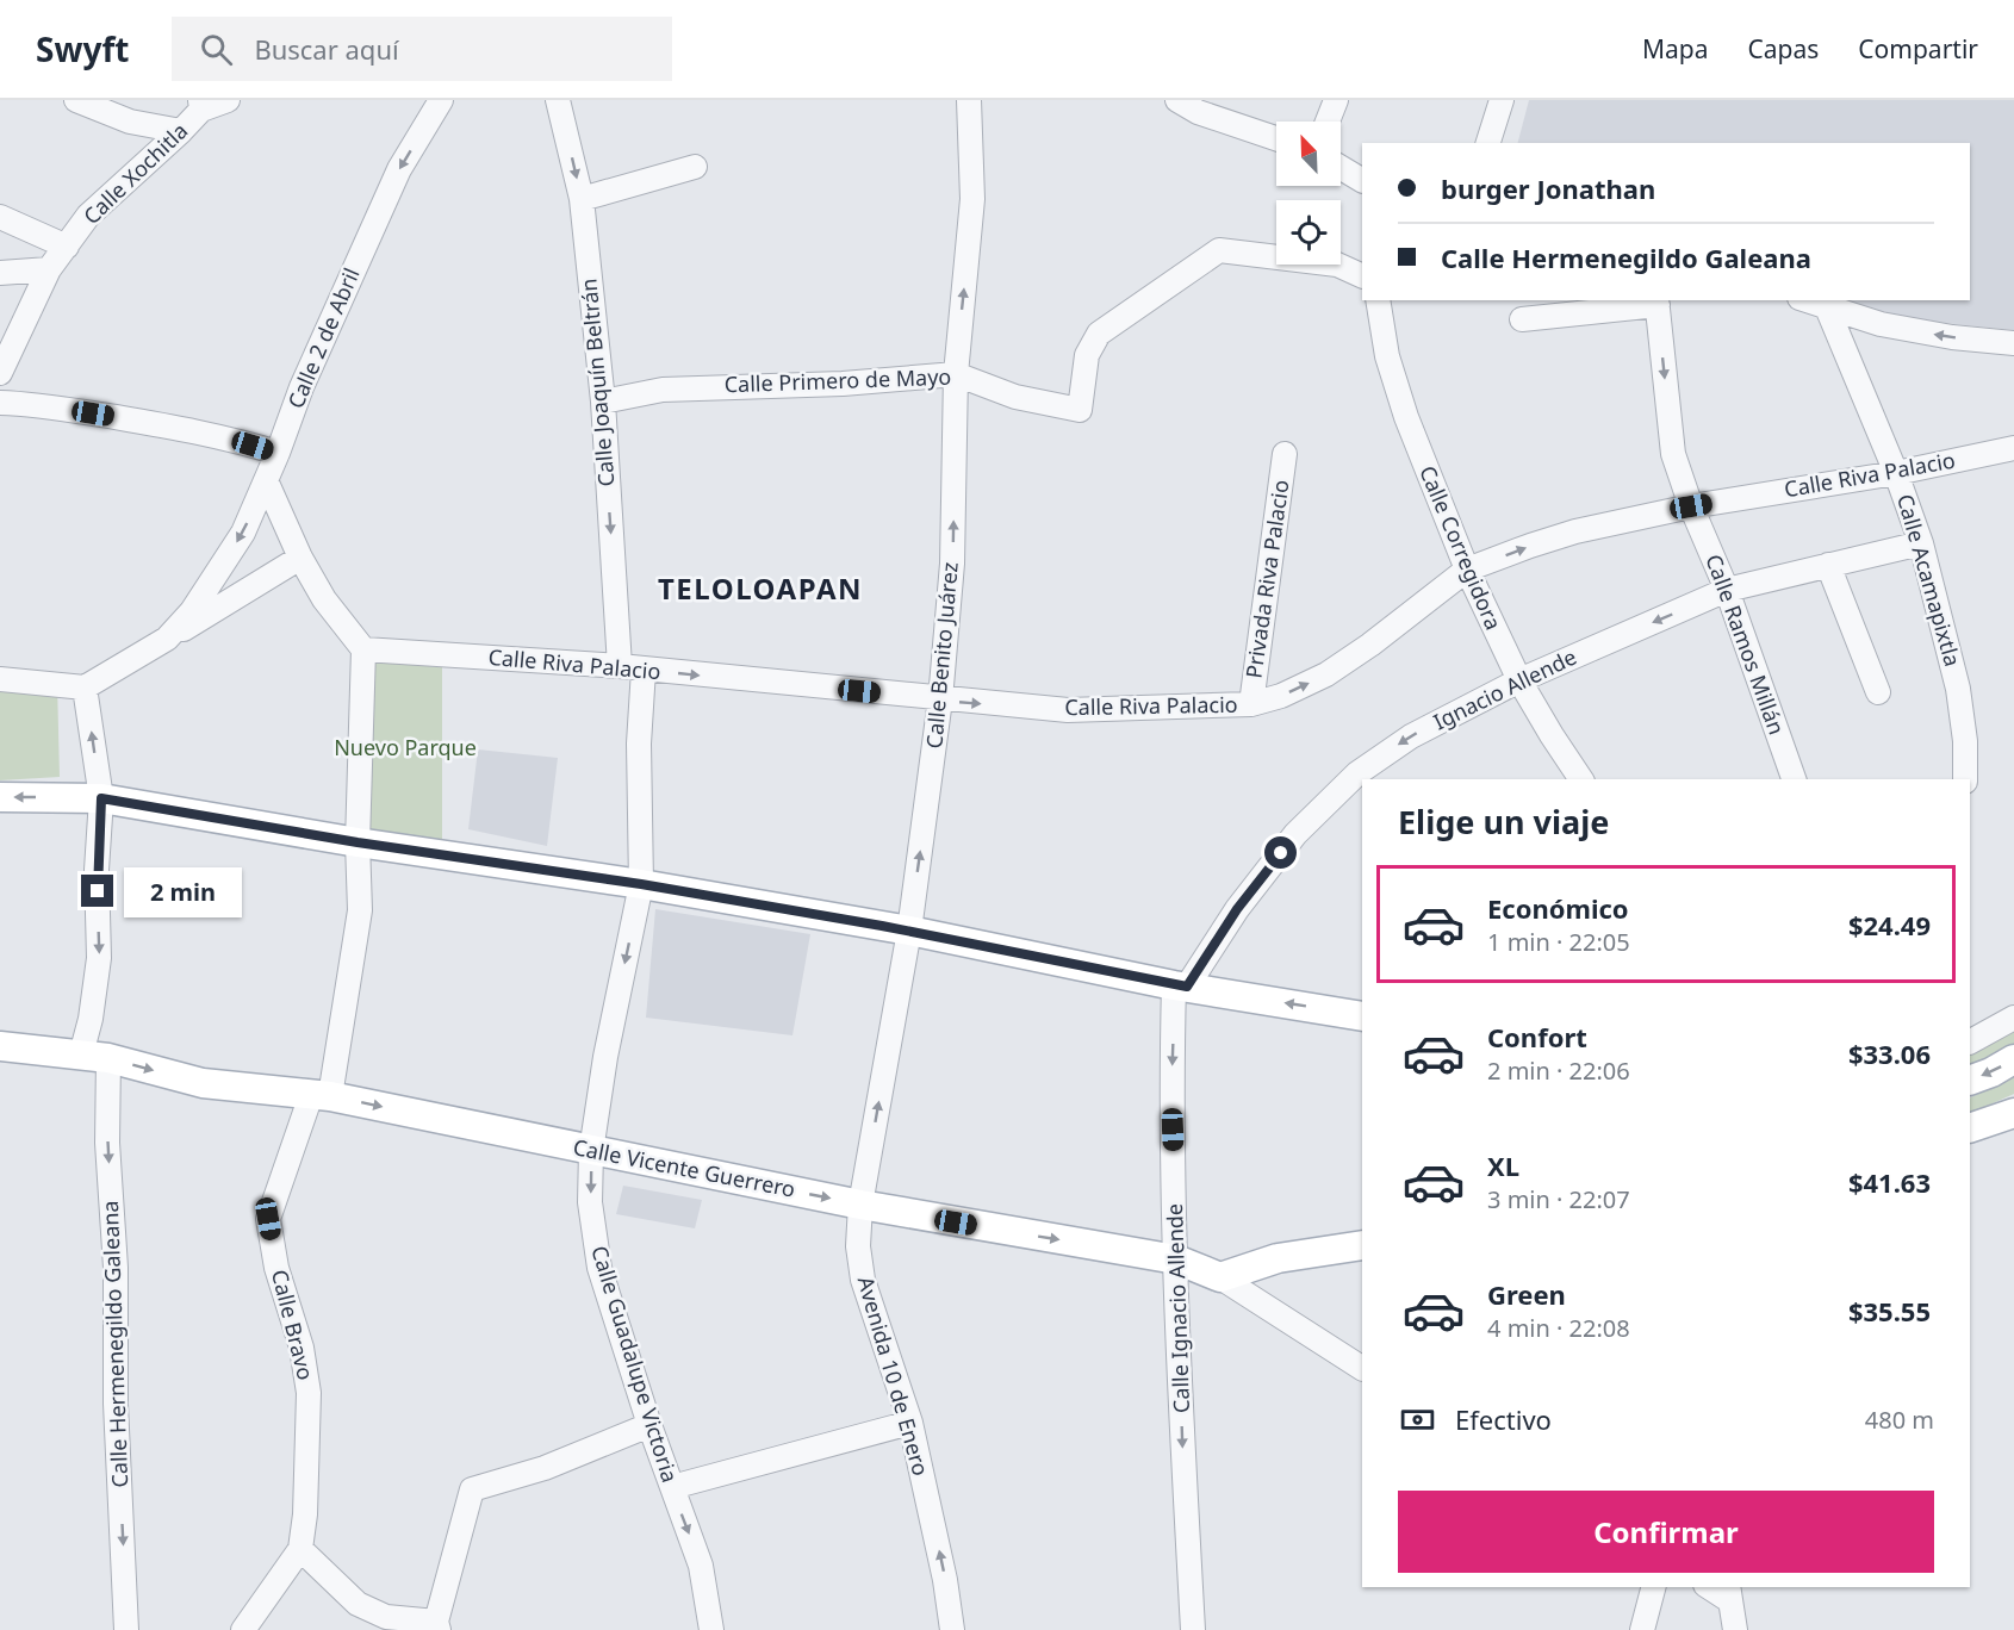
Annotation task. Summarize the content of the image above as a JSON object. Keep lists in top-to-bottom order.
{
  "streets": {
    "main road": ["Calle Vicente Guerrero"],
    "street": [
      "Calle Xochitla",
      "Calle 2 de Abril",
      "Calle Primero de Mayo",
      "Calle Joaquín Beltrán",
      "Calle Riva Palacio",
      "Calle Corregidora",
      "Privada Riva Palacio",
      "Calle Acamapixtla",
      "Calle Ramos Millán",
      "Calle Benito Juárez",
      "Ignacio Allende",
      "Calle Ignacio Allende",
      "Calle Bravo",
      "Calle Hermenegildo Galeana",
      "Calle Guadalupe Victoria",
      "Avenida 10 de Enero"
    ]
  },
  "crossings": [
    ["Calle 2 de Abril", "Calle Hermenegildo Galeana"],
    ["Calle Primero de Mayo", "Calle Joaquín Beltrán"],
    ["Calle Primero de Mayo", "Calle Benito Juárez"],
    ["Calle Joaquín Beltrán", "Calle Riva Palacio"],
    ["Calle Riva Palacio", "Calle Corregidora"],
    ["Calle Riva Palacio", "Privada Riva Palacio"],
    ["Calle Riva Palacio", "Calle Acamapixtla"],
    ["Calle Riva Palacio", "Calle Ramos Millán"],
    ["Calle Riva Palacio", "Calle Benito Juárez"],
    ["Calle Riva Palacio", "Calle Bravo"],
    ["Calle Riva Palacio", "Calle Guadalupe Victoria"],
    ["Calle Corregidora", "Ignacio Allende"],
    ["Calle Acamapixtla", "Ignacio Allende"],
    ["Calle Ramos Millán", "Ignacio Allende"],
    ["Calle Benito Juárez", "Calle Vicente Guerrero"],
    ["Calle Benito Juárez", "Avenida 10 de Enero"],
    ["Ignacio Allende", "Calle Ignacio Allende"],
    ["Calle Vicente Guerrero", "Calle Ignacio Allende"],
    ["Calle Vicente Guerrero", "Calle Bravo"],
    ["Calle Vicente Guerrero", "Calle Hermenegildo Galeana"],
    ["Calle Vicente Guerrero", "Calle Guadalupe Victoria"],
    ["Calle Vicente Guerrero", "Avenida 10 de Enero"]
  ],
  "one_way": [
    "Calle 2 de Abril",
    "Calle Joaquín Beltrán",
    "Calle Riva Palacio",
    "Calle Ramos Millán",
    "Calle Benito Juárez",
    "Ignacio Allende",
    "Calle Vicente Guerrero",
    "Calle Ignacio Allende",
    "Calle Guadalupe Victoria",
    "Avenida 10 de Enero"
  ],
  "districts": ["TELOLOAPAN"],
  "parks": ["Nuevo Parque"],
  "north": "top left",
  "page": {
    "header": "Swyft",
    "search": "Buscar aquí",
    "nav": ["Mapa", "Capas", "Compartir"],
    "banner": ["burger Jonathan", "Calle Hermenegildo Galeana"],
    "heading": "Elige un viaje",
    "list": [
      {
        "name": "Económico",
        "note": "1 min · 22:05",
        "value": "$24.49"
      },
      {
        "name": "Confort",
        "note": "2 min · 22:06",
        "value": "$33.06"
      },
      {
        "name": "XL",
        "note": "3 min · 22:07",
        "value": "$41.63"
      },
      {
        "name": "Green",
        "note": "4 min · 22:08",
        "value": "$35.55"
      }
    ],
    "bubble": "2 min",
    "pay": ["Efectivo", "480 m"],
    "buttons": "Confirmar"
  }
}
